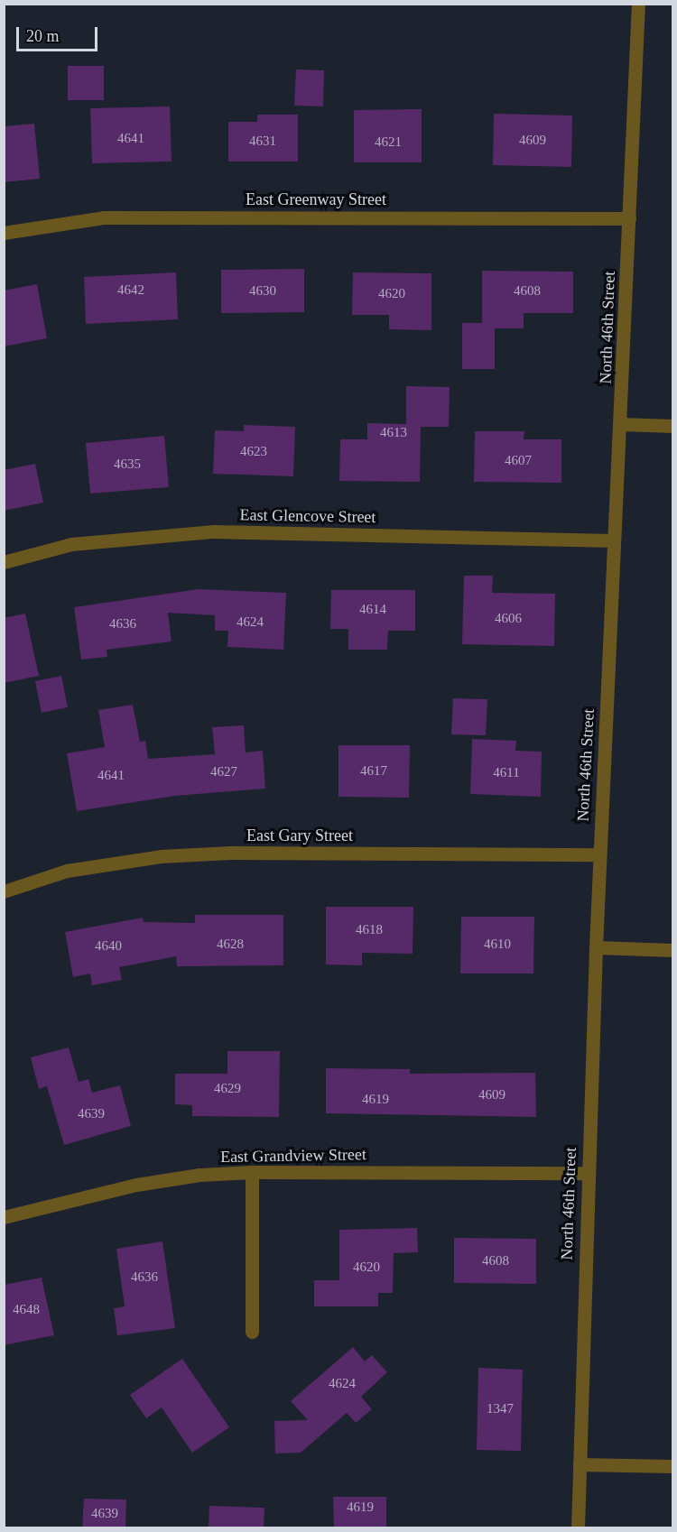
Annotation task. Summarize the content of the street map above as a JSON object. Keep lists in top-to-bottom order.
{
  "streets": {
    "street": [
      "East Greenway Street",
      "North 46th Street",
      "East Glencove Street",
      "East Gary Street",
      "East Grandview Street"
    ]
  },
  "crossings": [
    ["East Greenway Street", "North 46th Street"],
    ["North 46th Street", "East Glencove Street"],
    ["North 46th Street", "East Gary Street"],
    ["North 46th Street", "East Grandview Street"]
  ],
  "house_numbers": [
    "4641",
    "4609",
    "4631",
    "4621",
    "4642",
    "4630",
    "4608",
    "4620",
    "4613",
    "4623",
    "4607",
    "4635",
    "4614",
    "4606",
    "4624",
    "4636",
    "4617",
    "4627",
    "4611",
    "4641",
    "4618",
    "4628",
    "4610",
    "4640",
    "4629",
    "4609",
    "4619",
    "4639",
    "4608",
    "4620",
    "4636",
    "4648",
    "4624",
    "1347",
    "4619",
    "4639"
  ],
  "scale_bar": "20 m"
}
